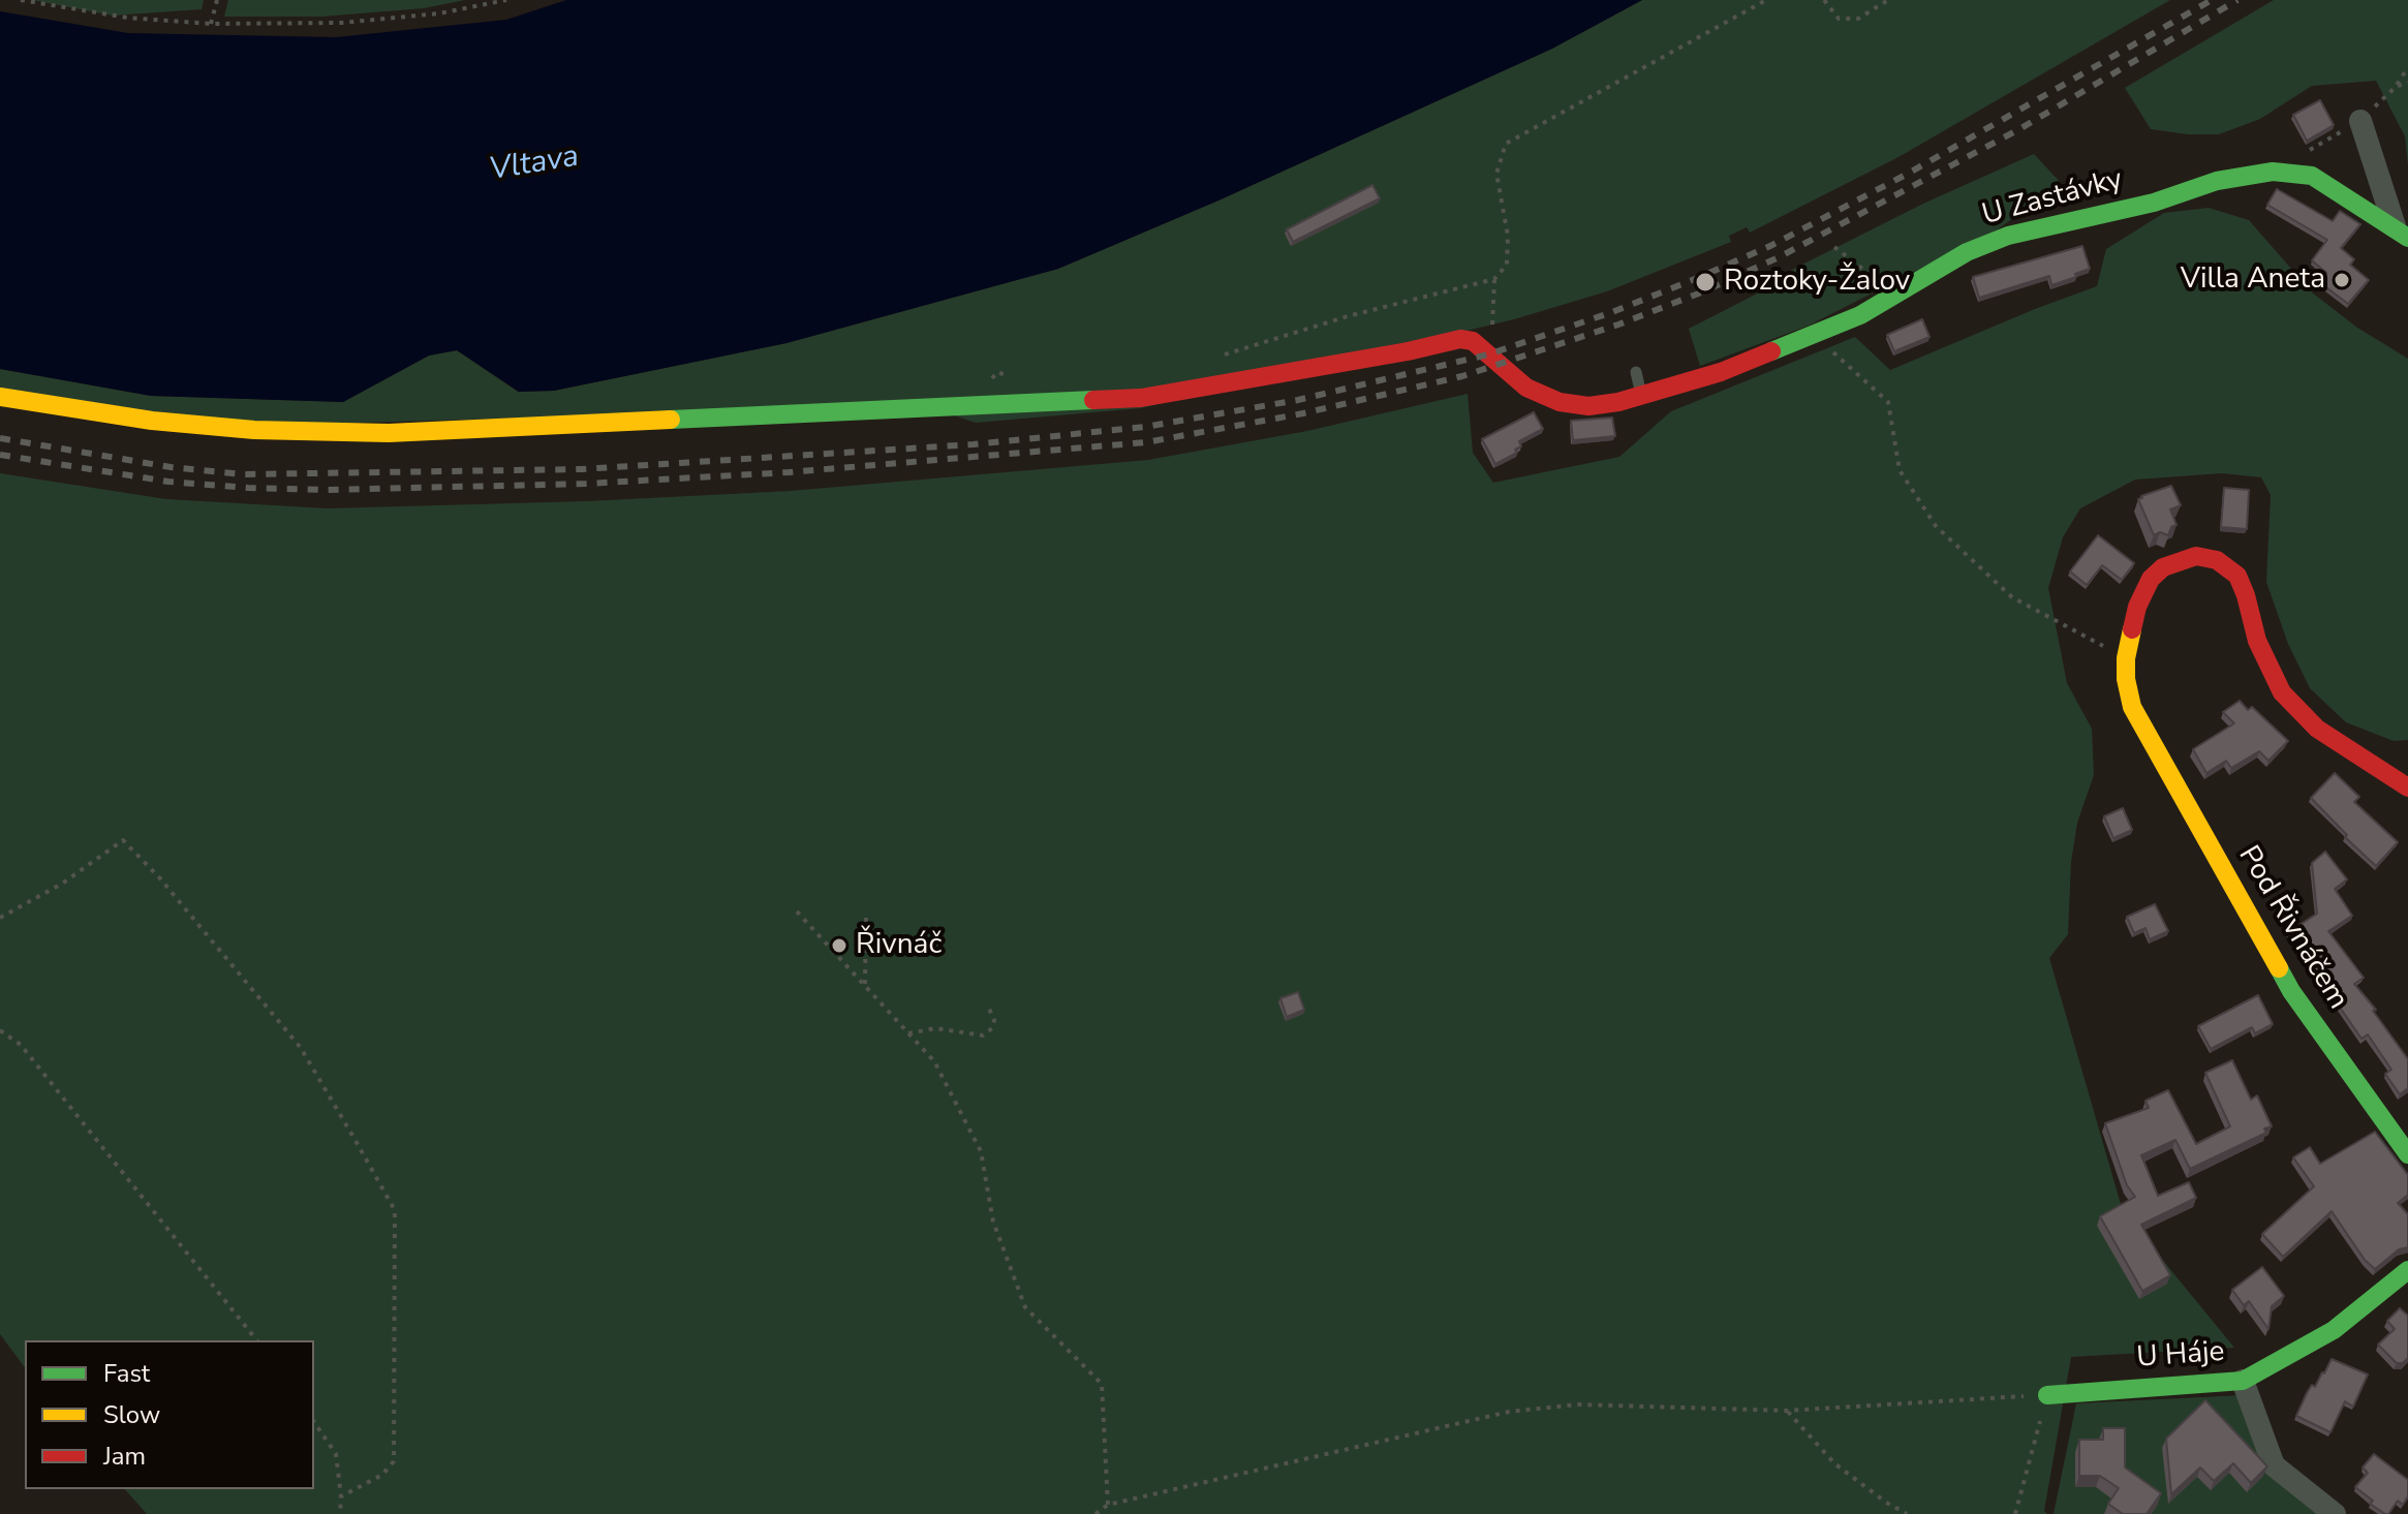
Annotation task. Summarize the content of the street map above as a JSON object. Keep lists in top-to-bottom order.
{
  "streets": {
    "street": ["U Zastávky", "Pod Řivnáčem", "U Háje"]
  },
  "water": ["Vltava"],
  "places": ["Villa Aneta", "Roztoky-Žalov", "Řivnáč"],
  "legend": ["Fast", "Slow", "Jam"]
}
